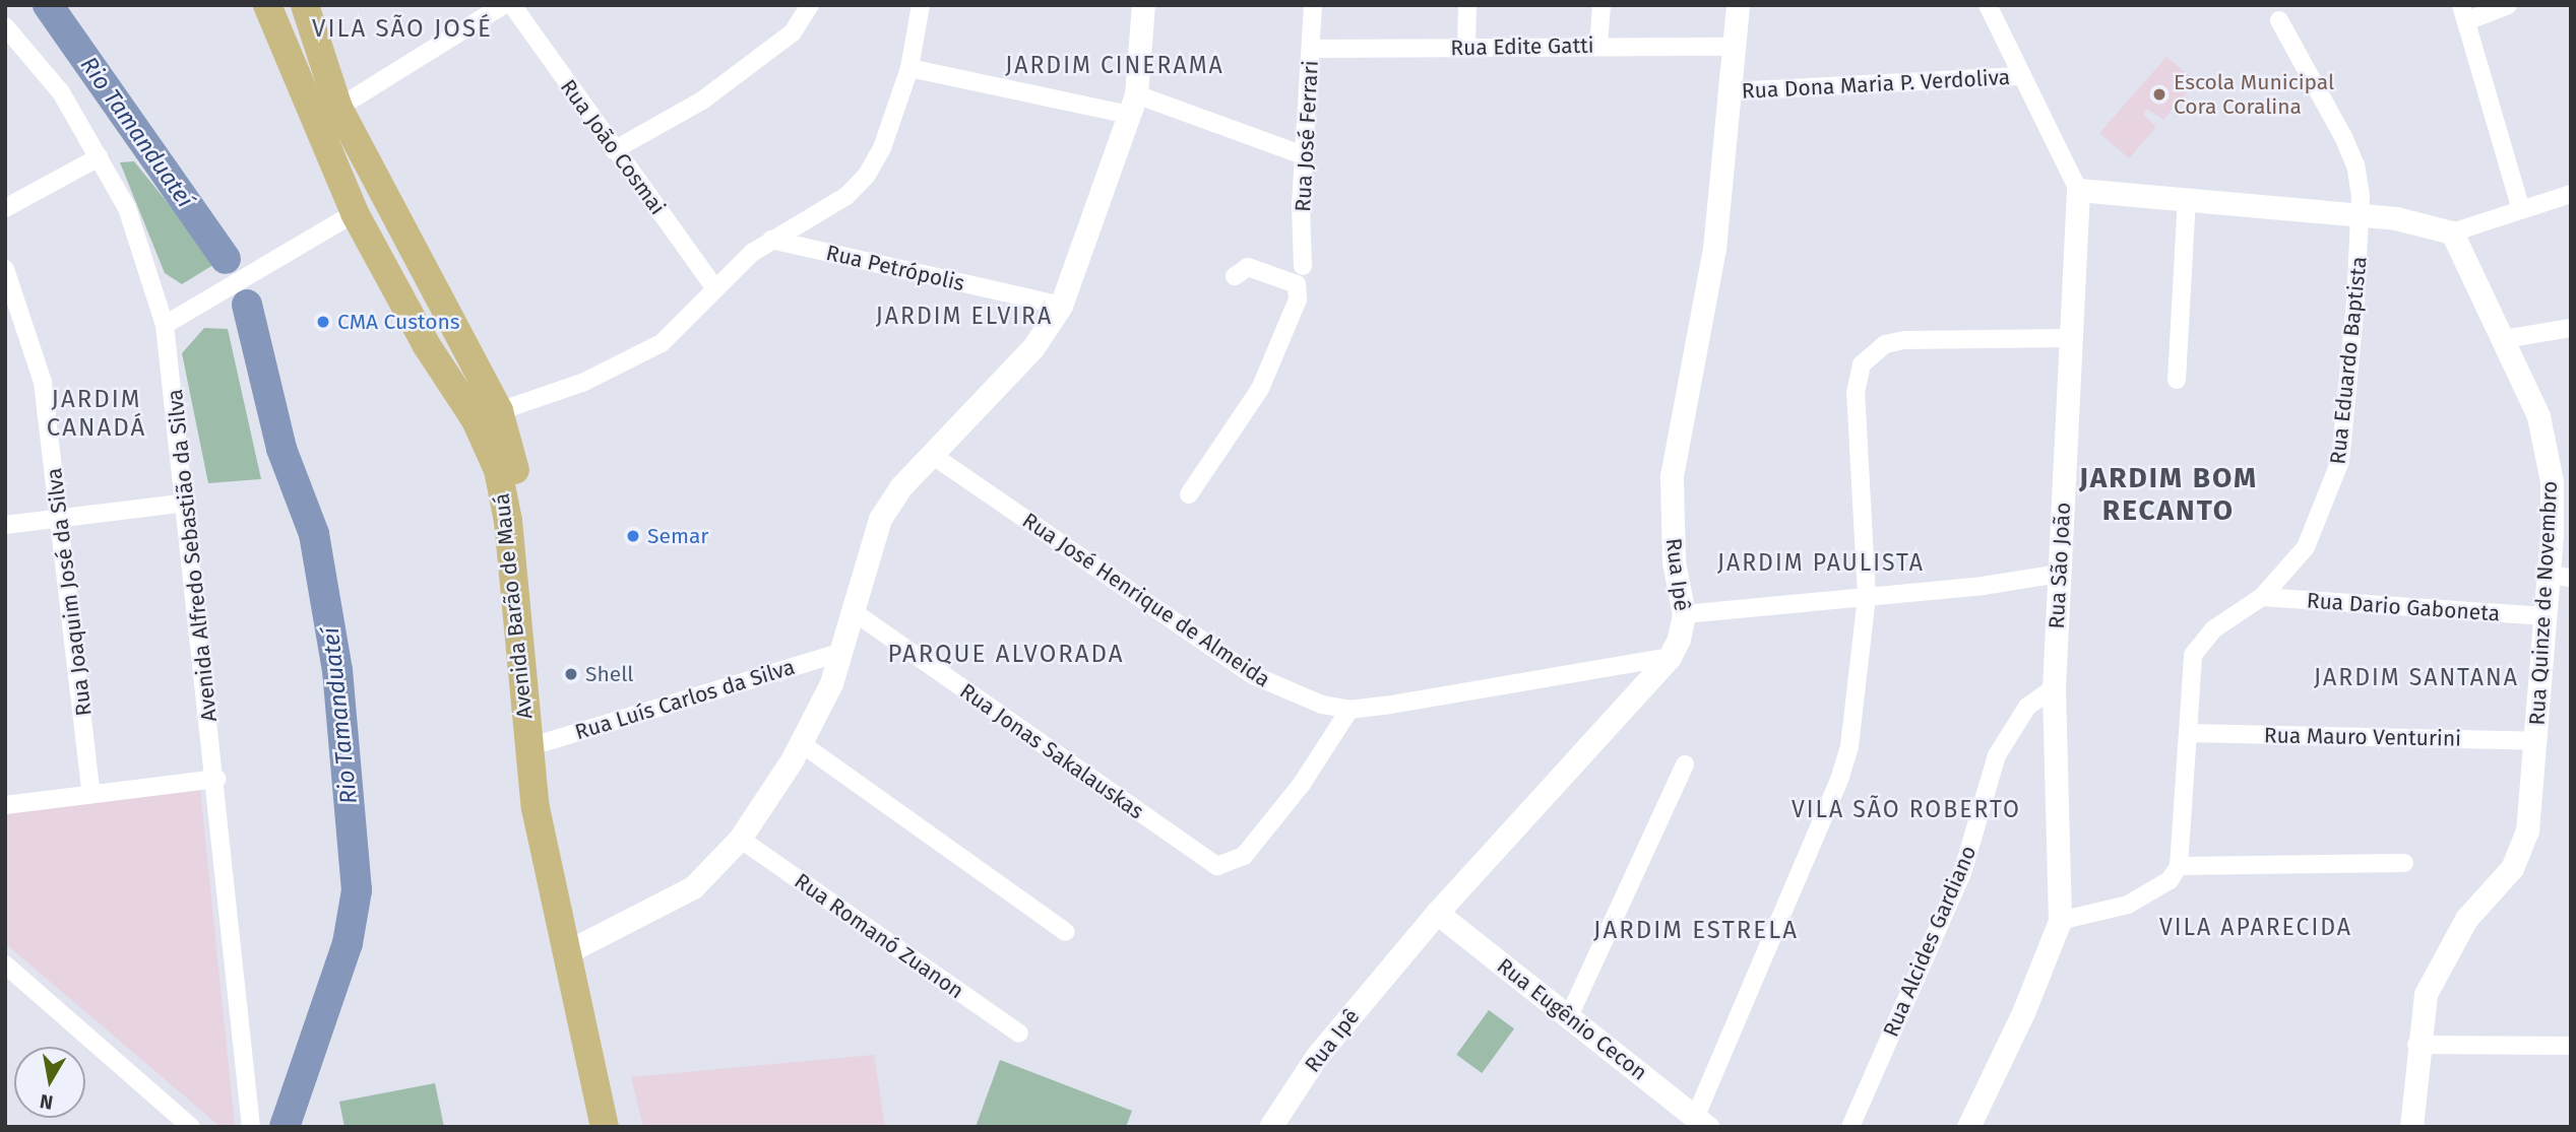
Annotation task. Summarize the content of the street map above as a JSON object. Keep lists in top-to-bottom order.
{
  "streets": {
    "main road": ["Avenida Barão de Mauá"],
    "street": [
      "Rua Edite Gatti",
      "Rua Dona Maria P. Verdoliva",
      "Rua José Ferrari",
      "Rua João Cosmai",
      "Rua Petrópolis",
      "Rua Eduardo Baptista",
      "Avenida Alfredo Sebastião da Silva",
      "Rua São João",
      "Rua Ipê",
      "Rua Joaquim José da Silva",
      "Rua José Henrique de Almeida",
      "Rua Quinze de Novembro",
      "Rua Dario Gaboneta",
      "Rua Luís Carlos da Silva",
      "Rua Mauro Venturini",
      "Rua Jonas Sakalauskas",
      "Rua Romanó Zuanon",
      "Rua Alcides Gardiano",
      "Rua Eugênio Cecon"
    ]
  },
  "crossings": [
    ["Rua Edite Gatti", "Rua José Ferrari"],
    ["Rua Edite Gatti", "Rua Ipê"],
    ["Rua Dona Maria P. Verdoliva", "Rua São João"],
    ["Rua Dona Maria P. Verdoliva", "Rua Ipê"],
    ["Rua Eduardo Baptista", "Rua Dario Gaboneta"],
    ["Rua Eduardo Baptista", "Rua Mauro Venturini"],
    ["Rua São João", "Rua Alcides Gardiano"],
    ["Rua Ipê", "Rua José Henrique de Almeida"],
    ["Rua Ipê", "Rua Eugênio Cecon"],
    ["Rua José Henrique de Almeida", "Rua Jonas Sakalauskas"],
    ["Rua Quinze de Novembro", "Rua Dario Gaboneta"],
    ["Rua Quinze de Novembro", "Rua Mauro Venturini"],
    ["Avenida Barão de Mauá", "Rua Luís Carlos da Silva"]
  ],
  "districts": [
    "VILA SÃO JOSÉ",
    "JARDIM CINERAMA",
    "JARDIM ELVIRA",
    "JARDIM CANADÁ",
    "JARDIM BOM RECANTO",
    "JARDIM PAULISTA",
    "PARQUE ALVORADA",
    "JARDIM SANTANA",
    "VILA SÃO ROBERTO",
    "VILA APARECIDA",
    "JARDIM ESTRELA"
  ],
  "water": ["Rio Tamanduateí"],
  "places": [
    "Escola Municipal Cora Coralina",
    "CMA Custons",
    "Semar",
    "Shell"
  ],
  "north": "bottom"
}
